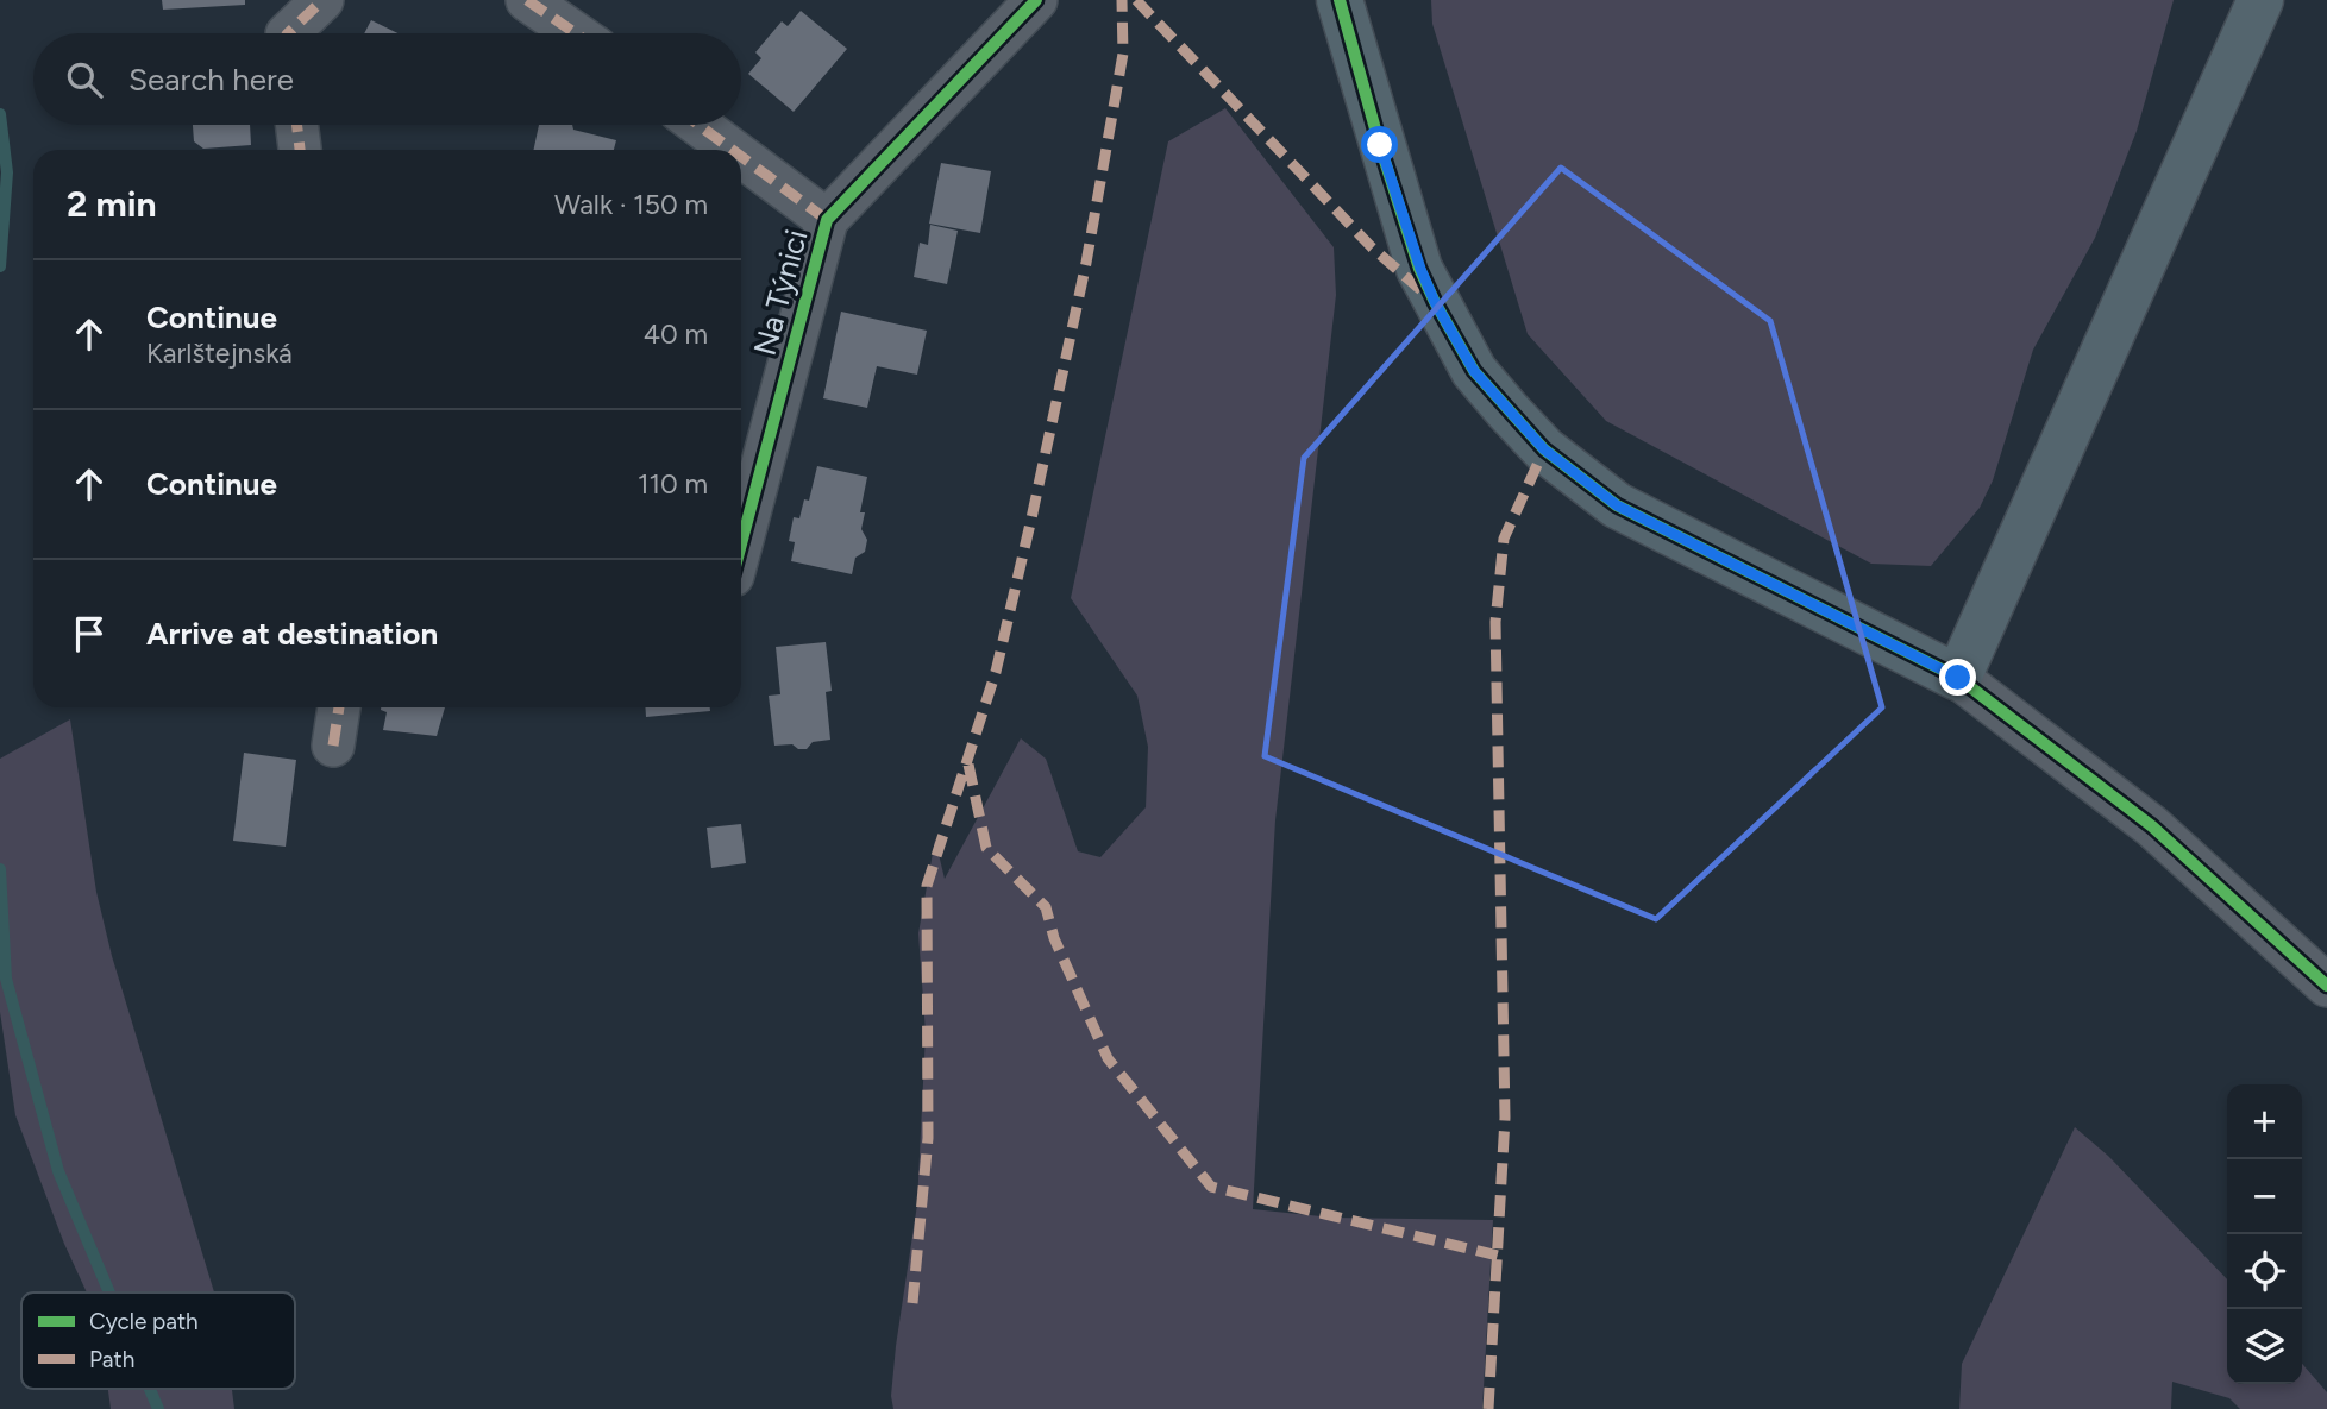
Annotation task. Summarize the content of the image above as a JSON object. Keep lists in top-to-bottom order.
{
  "streets": {
    "street": ["Na Týnici"]
  },
  "legend": ["Cycle path", "Path"],
  "page": {
    "search": "Search here",
    "heading": ["2 min", "Walk · 150 m"],
    "list": [
      ["Continue", "Karlštejnská", "40 m"],
      ["Continue", "110 m"],
      "Arrive at destination"
    ],
    "map_buttons": ["+", "−"]
  }
}
